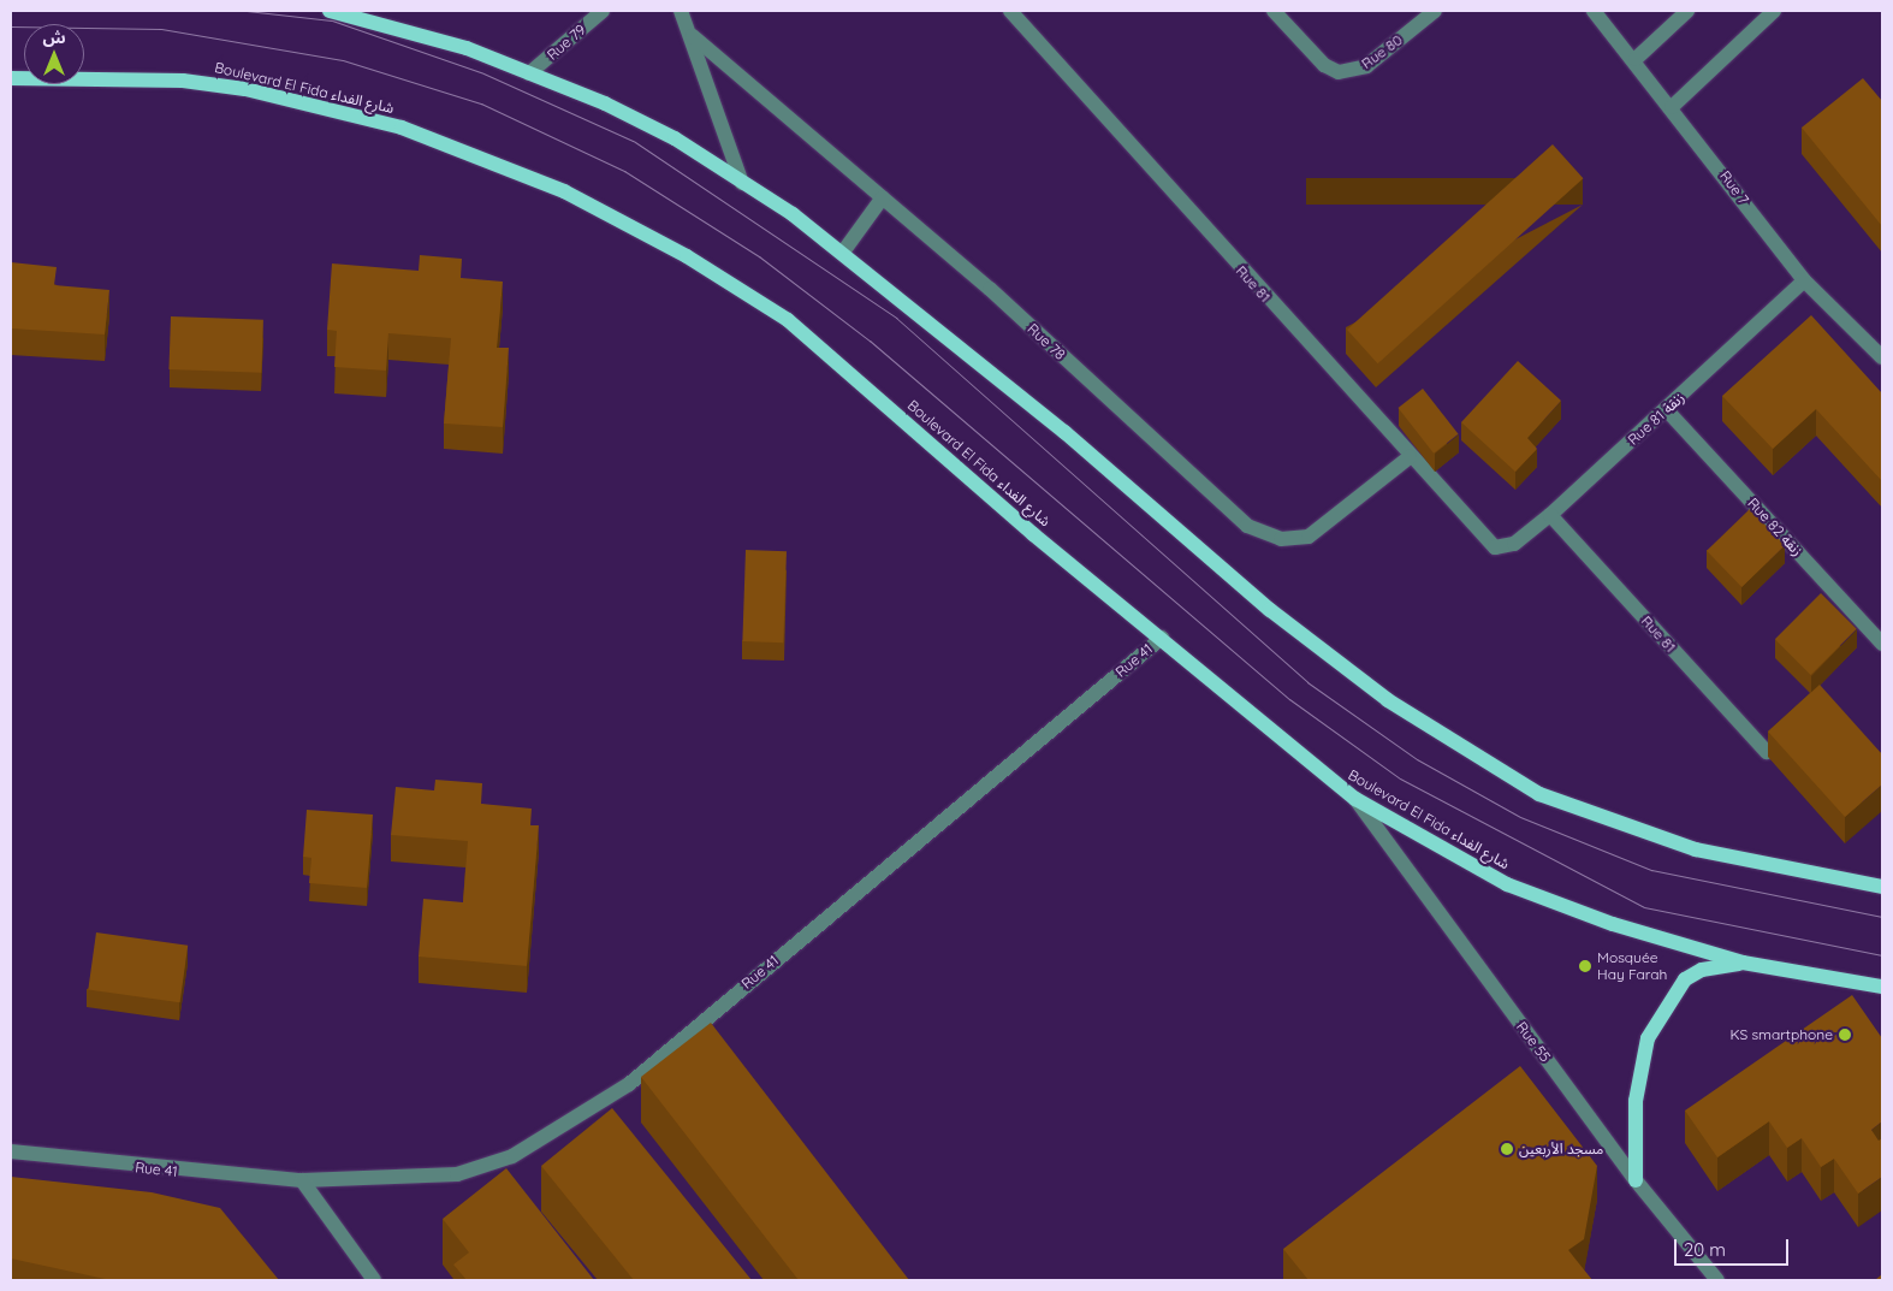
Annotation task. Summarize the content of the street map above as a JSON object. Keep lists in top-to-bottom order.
{
  "streets": {
    "main road": ["Boulevard El Fida شارع الفداء"],
    "street": [
      "Rue 79",
      "Rue 80",
      "Rue 7",
      "Rue 81",
      "Rue 78",
      "Rue 81 زنقة",
      "Rue 82 زنقة",
      "Rue 41",
      "Rue 55"
    ]
  },
  "crossings": [
    ["Boulevard El Fida شارع الفداء", "Rue 41"],
    ["Boulevard El Fida شارع الفداء", "Rue 55"],
    ["Rue 7", "Rue 81 زنقة"],
    ["Rue 81", "Rue 78"],
    ["Rue 81", "Rue 81 زنقة"],
    ["Rue 81 زنقة", "Rue 82 زنقة"]
  ],
  "places": ["Mosquée Hay Farah", "KS smartphone", "مسجد الأربعين"],
  "scale_bar": "20 m",
  "north": "top"
}
